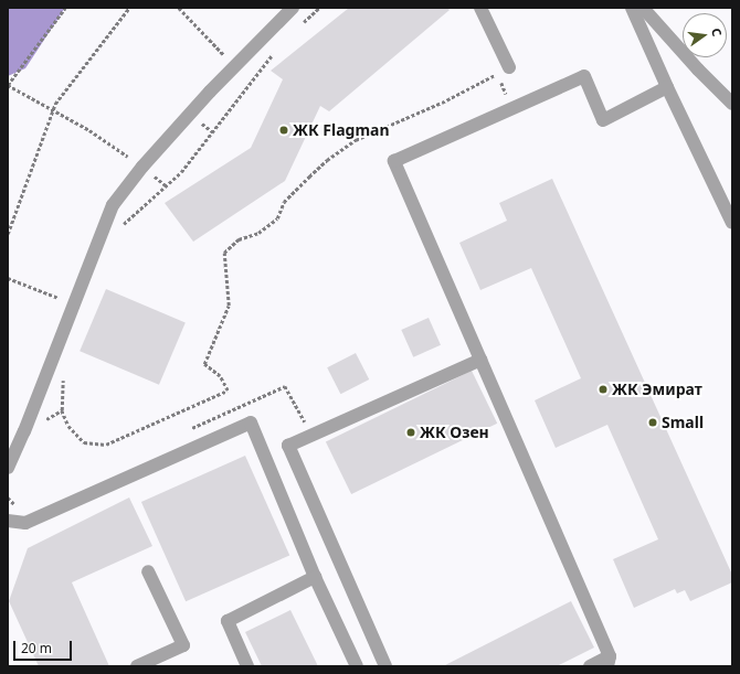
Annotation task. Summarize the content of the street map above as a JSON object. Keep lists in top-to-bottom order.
{
  "places": [
    "ЖК Flagman",
    "ЖК Эмират",
    "Small",
    "ЖК Озен"
  ],
  "scale_bar": "20 m",
  "north": "right"
}
